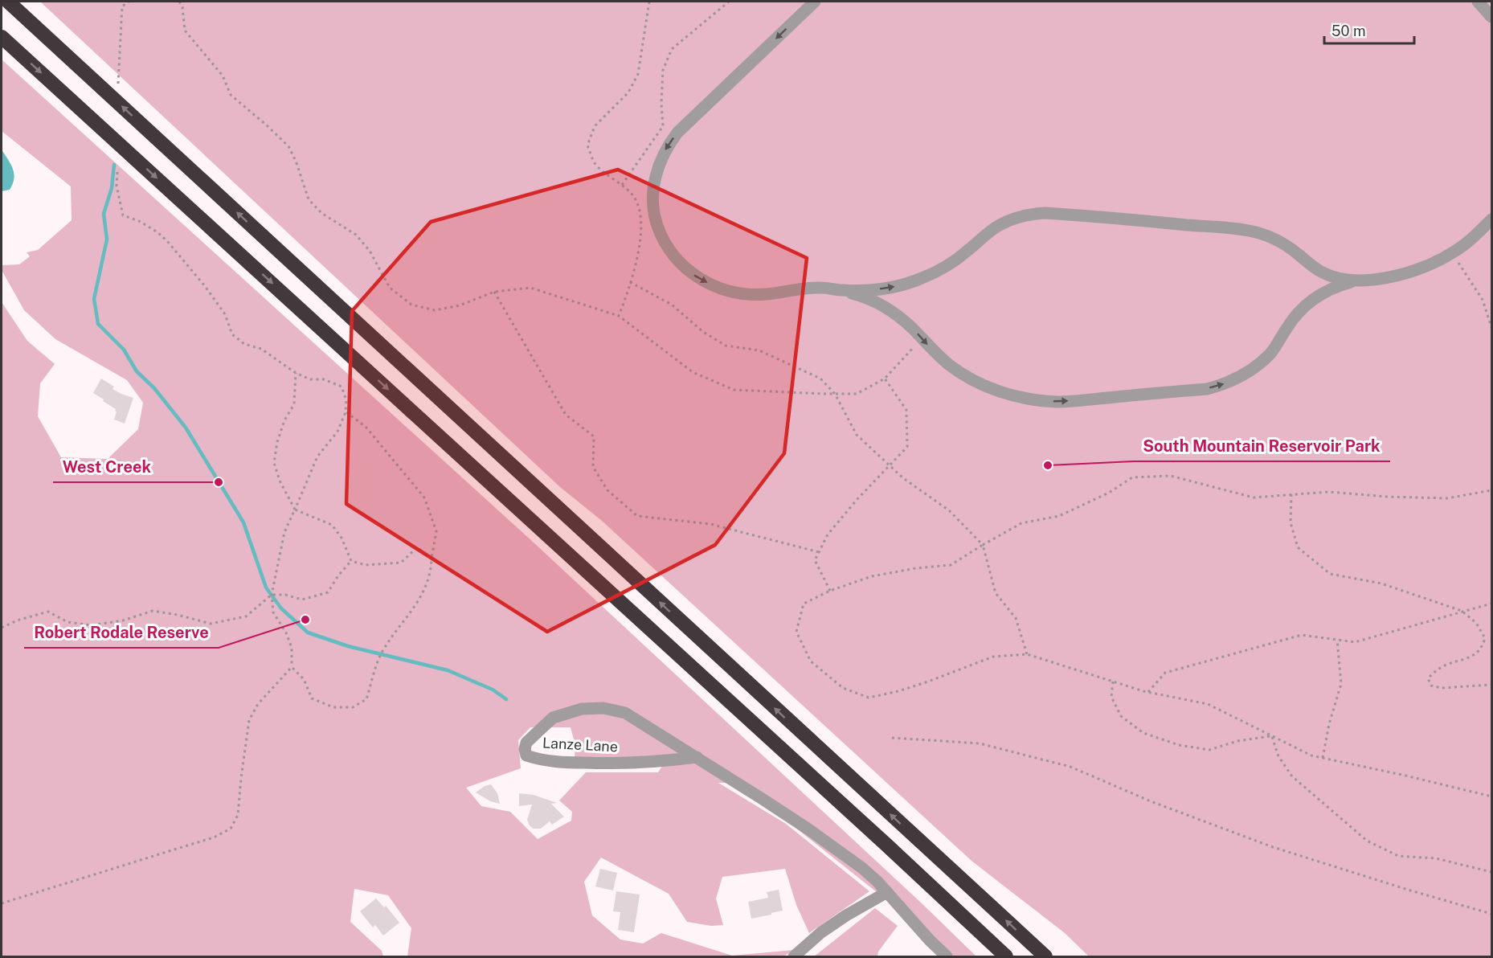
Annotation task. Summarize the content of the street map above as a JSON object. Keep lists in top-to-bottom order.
{
  "streets": {
    "street": ["Lanze Lane"]
  },
  "places": ["South Mountain Reservoir Park", "West Creek", "Robert Rodale Reserve"],
  "scale_bar": "50 m"
}
